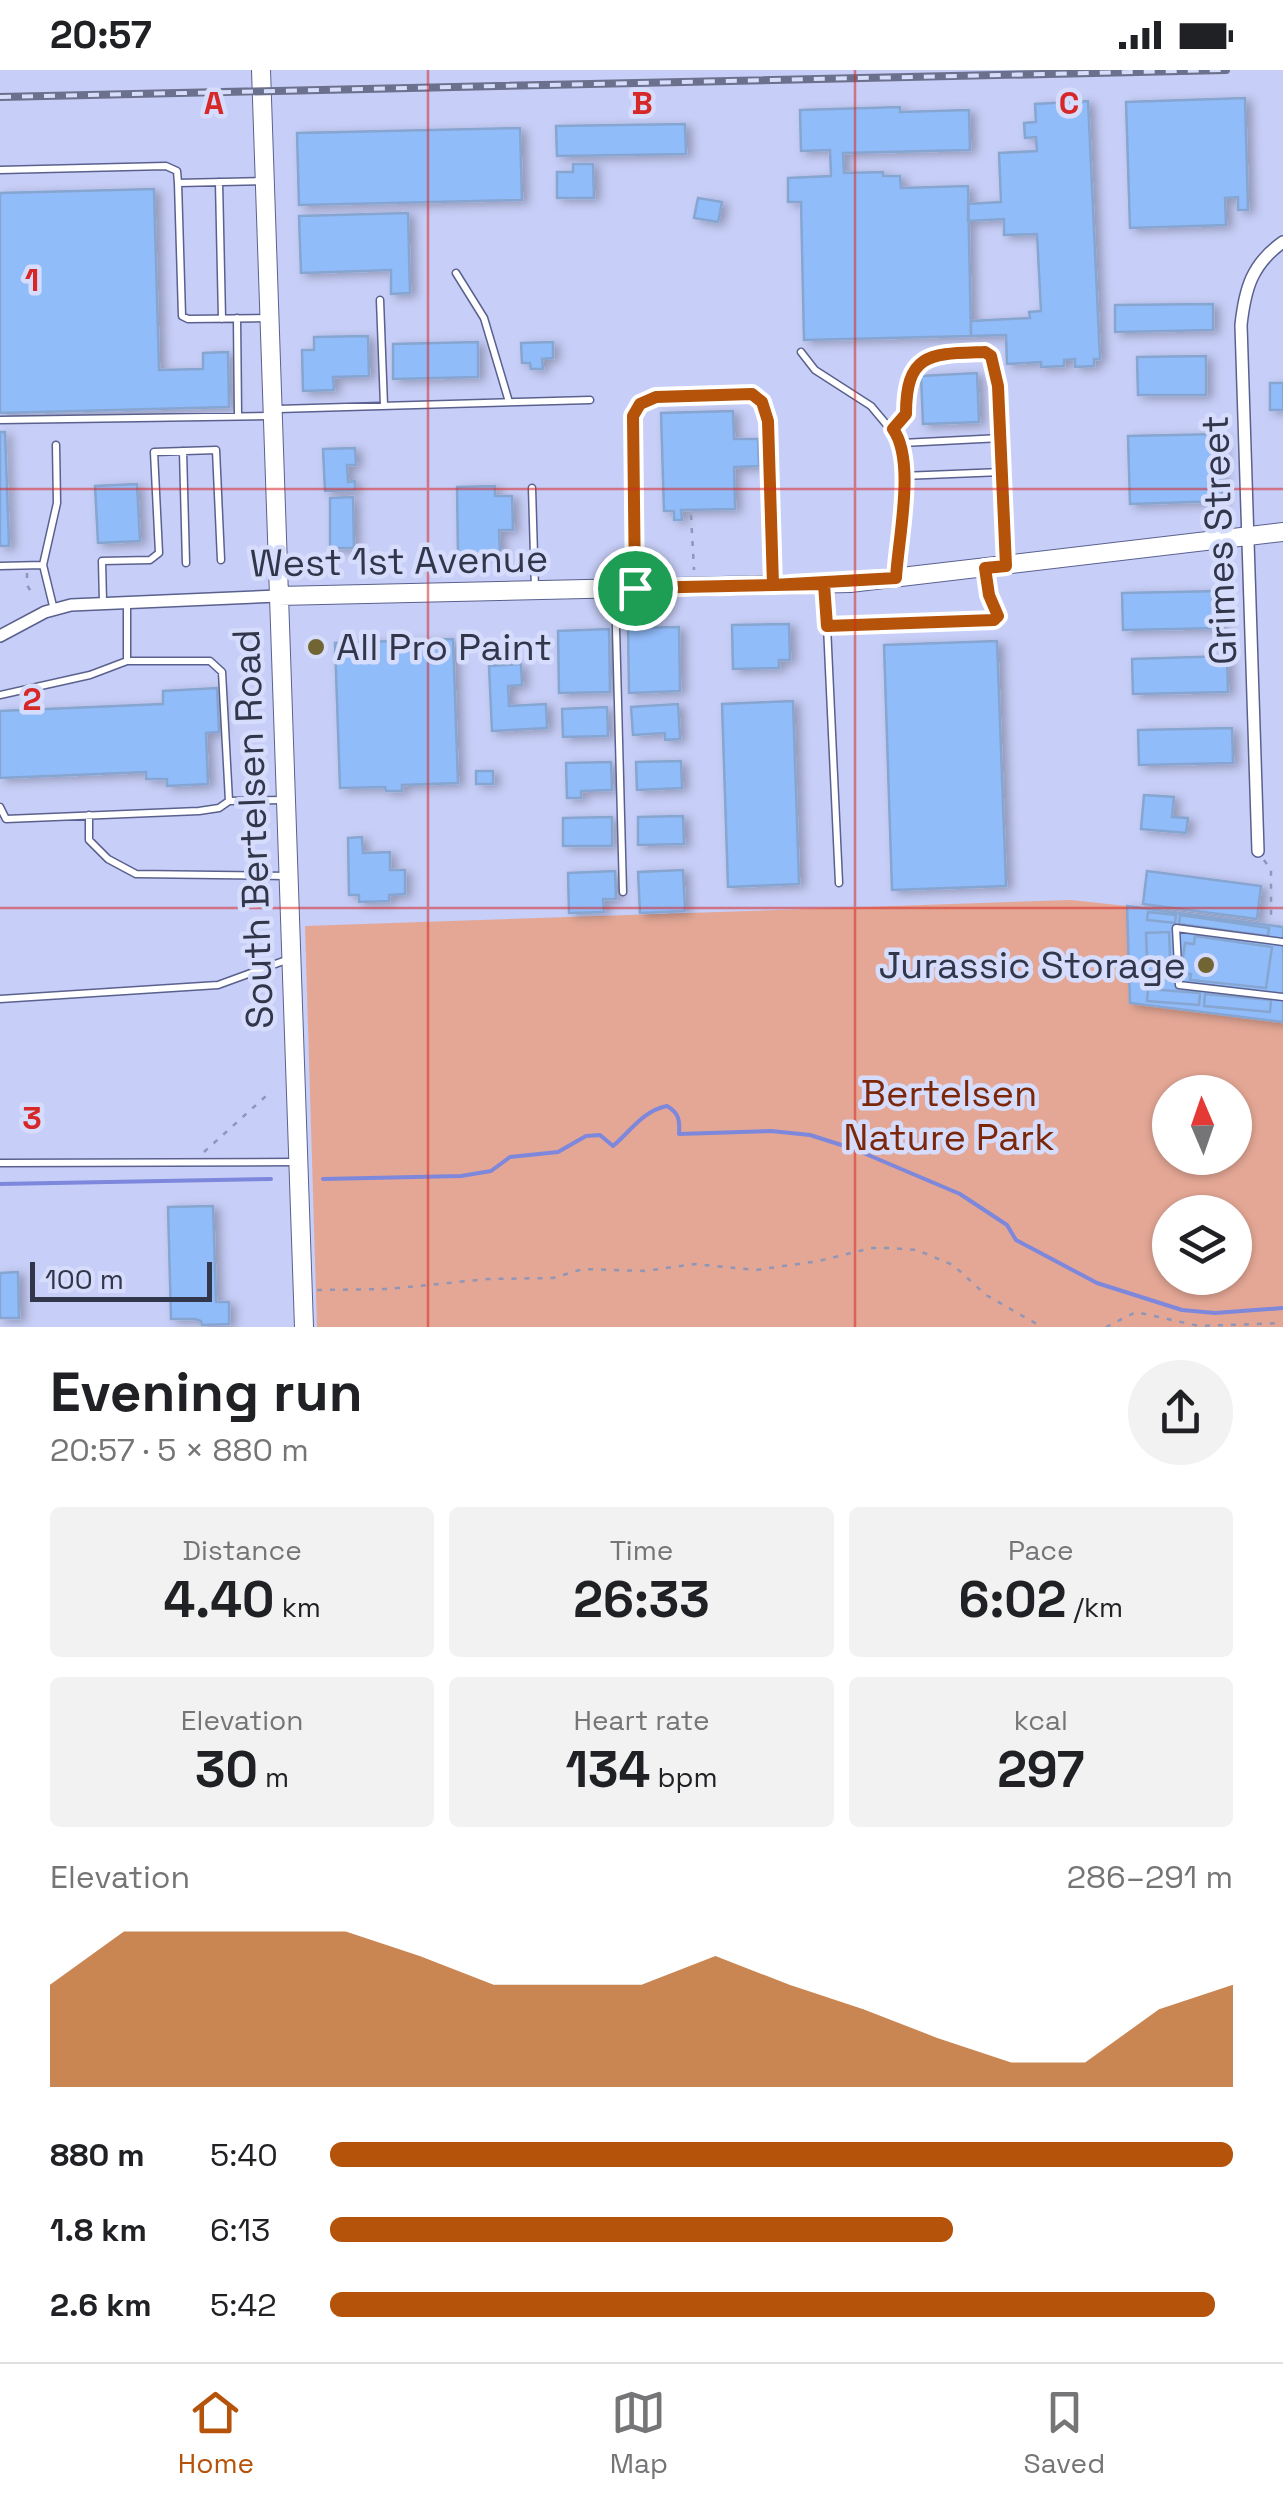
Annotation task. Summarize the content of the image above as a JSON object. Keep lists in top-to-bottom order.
{
  "streets": {
    "street": ["Grimes Street", "West 1st Avenue", "South Bertelsen Road"]
  },
  "crossings": [
    ["Grimes Street", "West 1st Avenue"],
    ["West 1st Avenue", "South Bertelsen Road"]
  ],
  "parks": ["Bertelsen Nature Park"],
  "places": ["All Pro Paint", "Jurassic Storage"],
  "scale_bar": "100 m",
  "north": "top",
  "page": {
    "status": "20:57",
    "scale": "100 m",
    "heading": ["Evening run", "20:57 · 5 × 880 m"],
    "stats": [
      ["Distance", "4.40 km"],
      ["Time", "26:33"],
      ["Pace", "6:02 /km"],
      ["Elevation", "30 m"],
      ["Heart rate", "134 bpm"],
      ["kcal", "297"]
    ],
    "chart": ["Elevation", "286–291 m"],
    "list": [
      {
        "name": "880 m",
        "note": "5:40"
      },
      {
        "name": "1.8 km",
        "note": "6:13"
      },
      {
        "name": "2.6 km",
        "note": "5:42"
      }
    ],
    "tabs": ["Home", "Map", "Saved"]
  },
  "grid": {
    "columns": ["A", "B", "C"],
    "rows": ["1", "2", "3"]
  }
}
